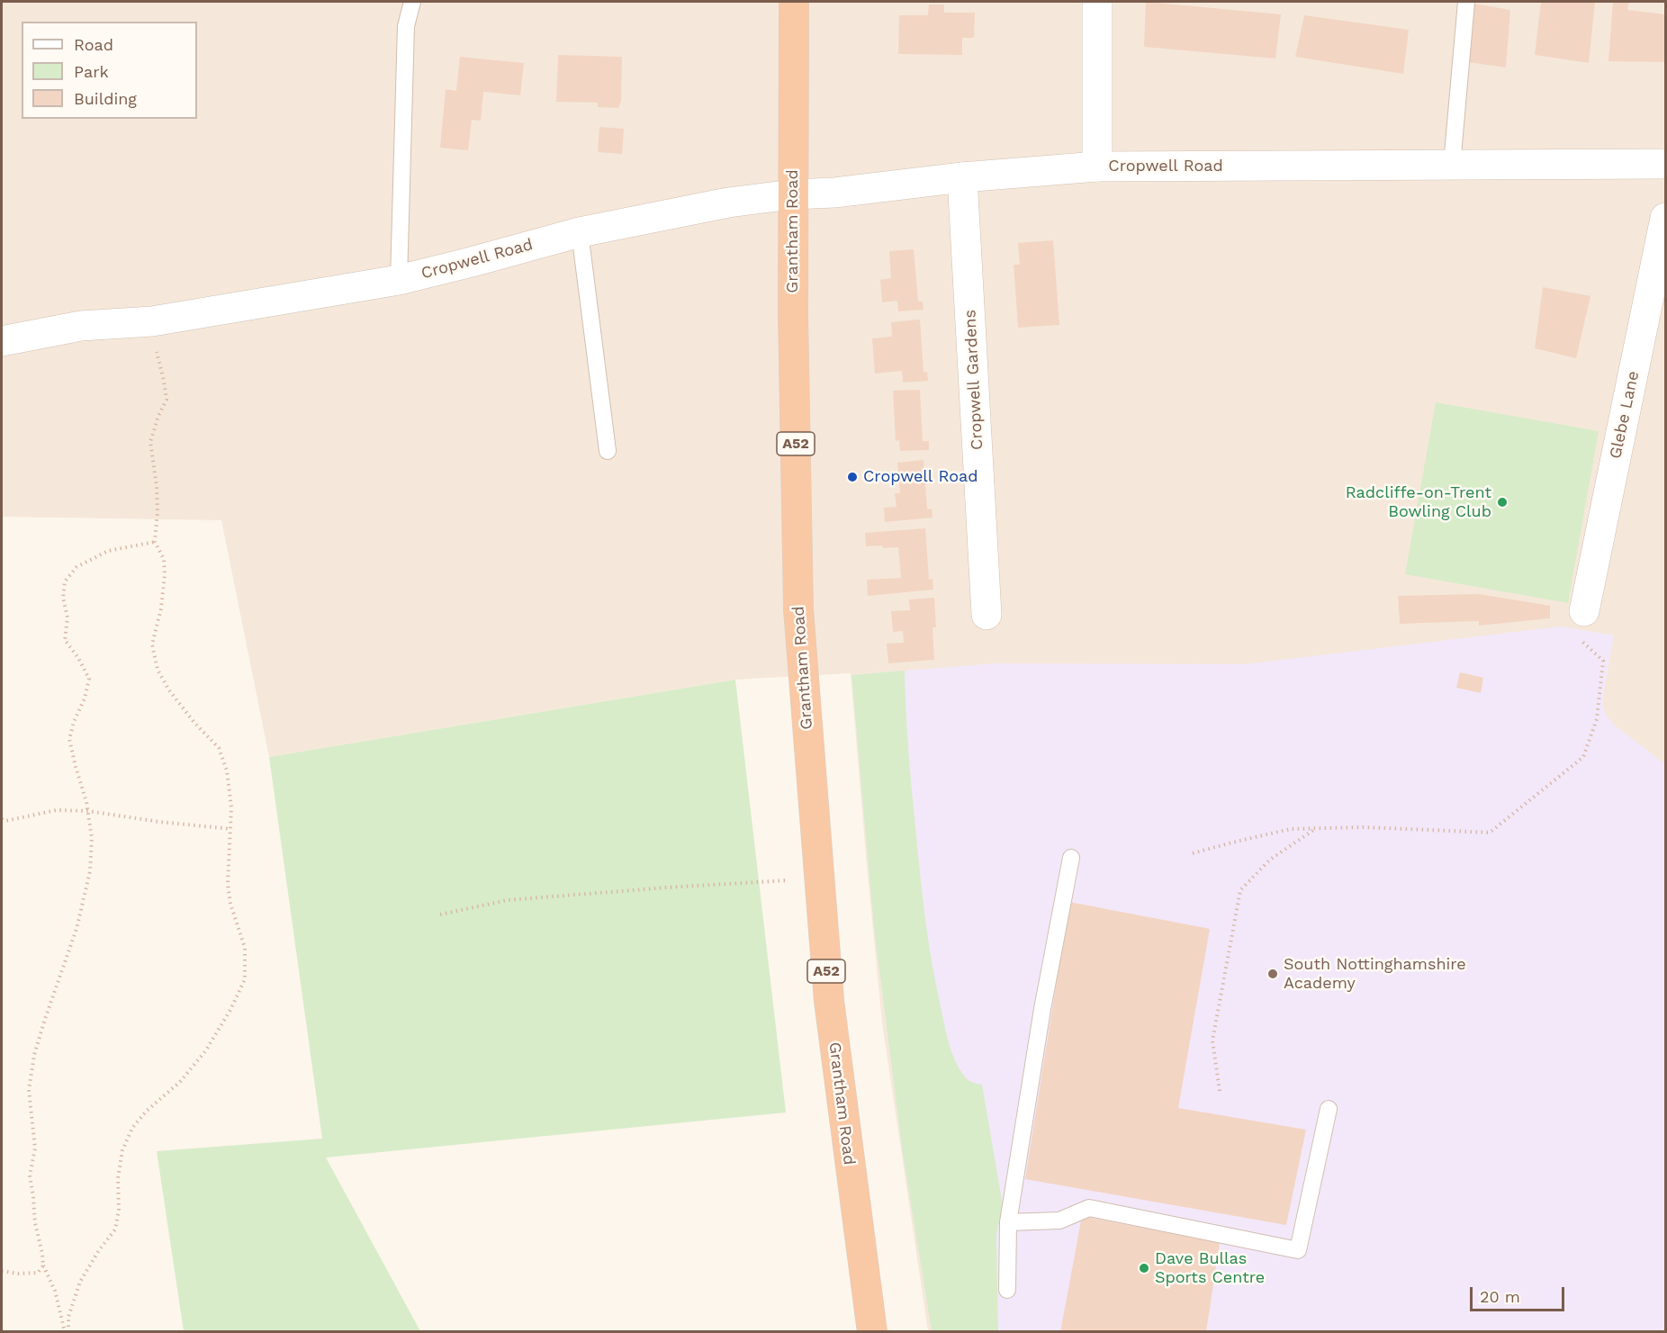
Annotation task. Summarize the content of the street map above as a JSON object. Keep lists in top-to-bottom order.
{
  "streets": {
    "highway": ["Grantham Road", "A52"],
    "street": ["Cropwell Road", "Cropwell Gardens", "Glebe Lane"]
  },
  "crossings": [
    ["Cropwell Road", "Grantham Road"],
    ["Cropwell Road", "Cropwell Gardens"]
  ],
  "places": [
    "Cropwell Road",
    "Radcliffe-on-Trent Bowling Club",
    "South Nottinghamshire Academy",
    "Dave Bullas Sports Centre"
  ],
  "legend": ["Road", "Park", "Building"],
  "scale_bar": "20 m"
}
